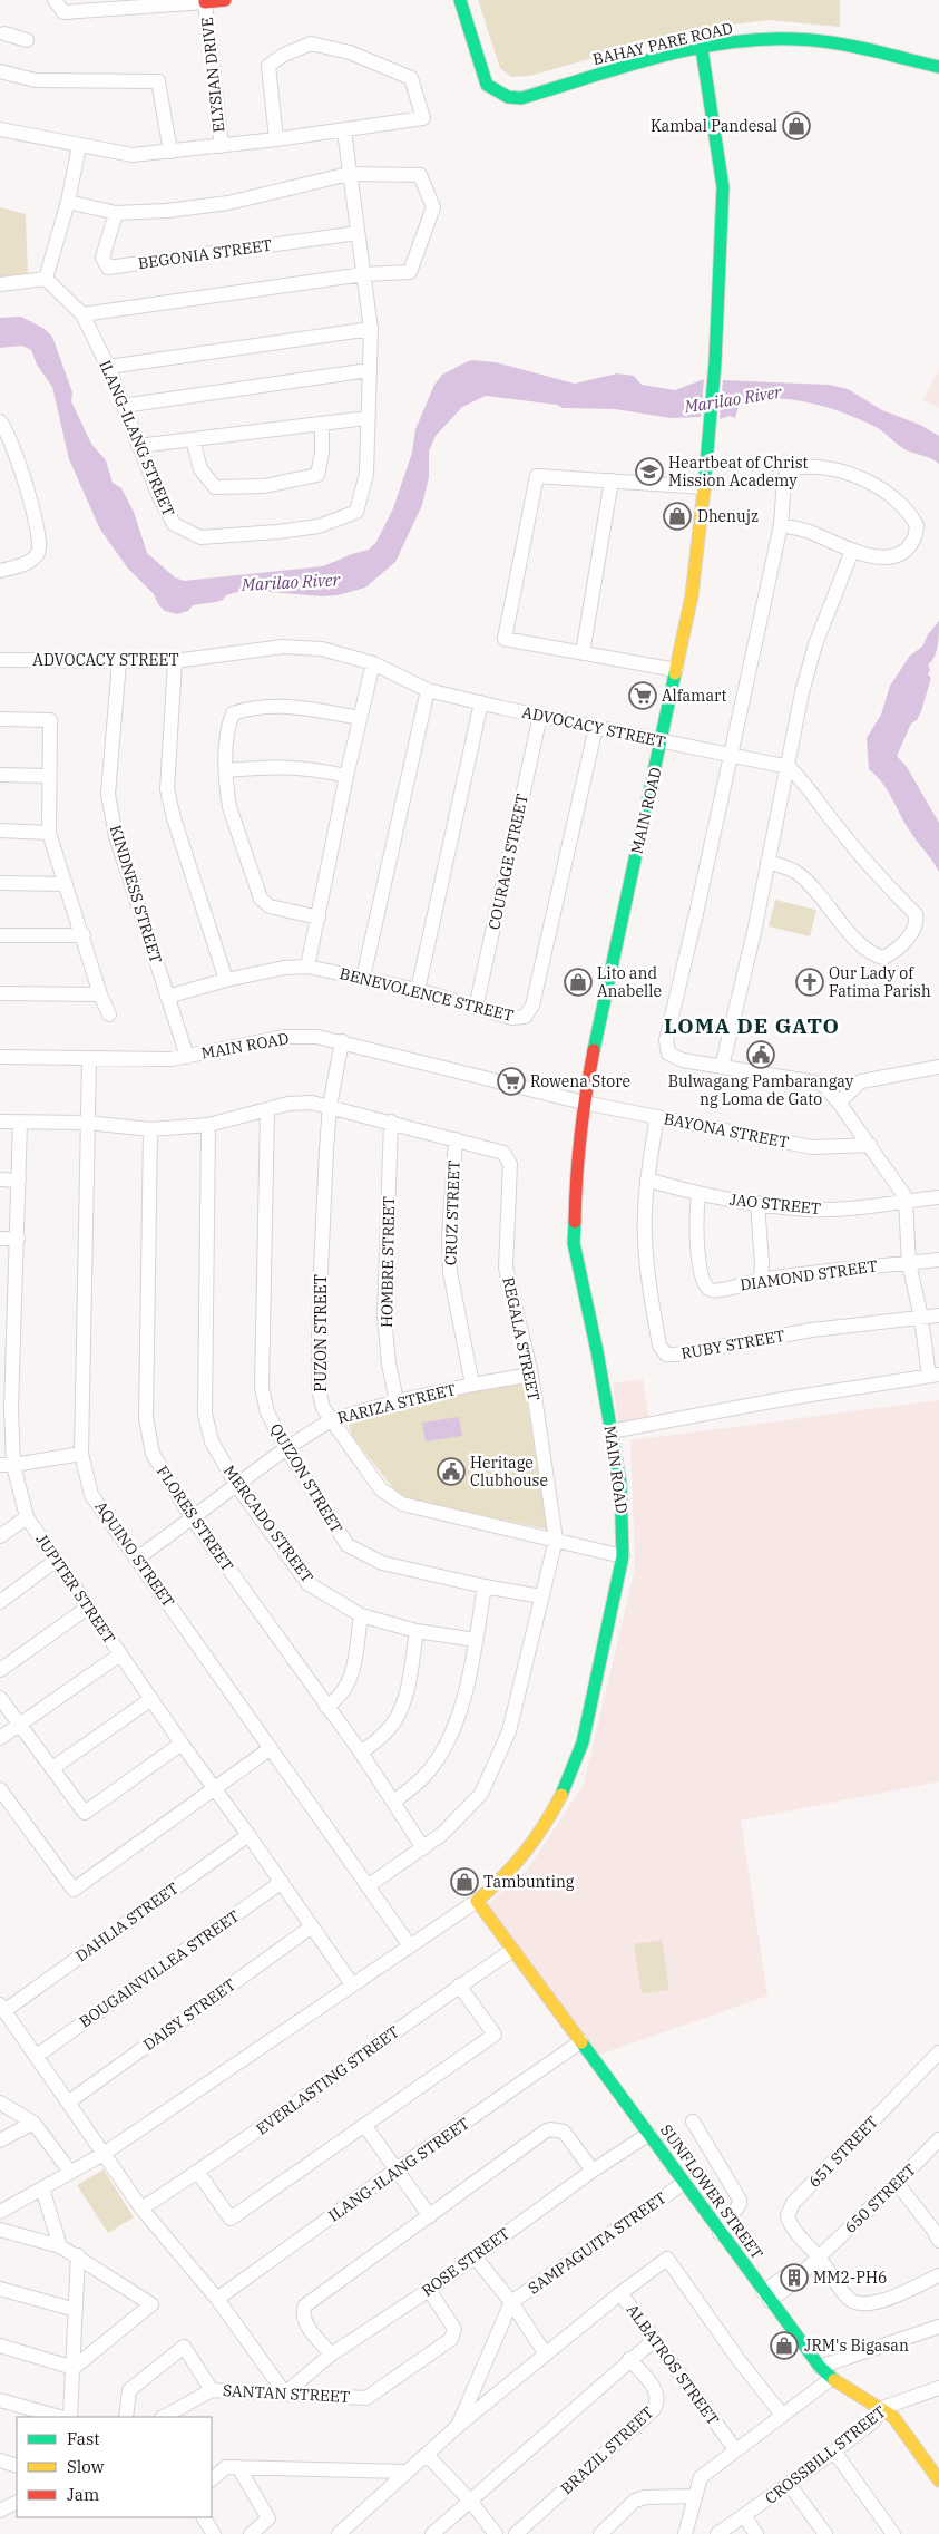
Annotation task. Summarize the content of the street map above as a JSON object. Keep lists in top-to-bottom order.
{
  "streets": {
    "main road": ["BAHAY PARE ROAD", "MAIN ROAD", "SUNFLOWER STREET"],
    "street": [
      "ELYSIAN DRIVE",
      "BEGONIA STREET",
      "ILANG-ILANG STREET",
      "ADVOCACY STREET",
      "COURAGE STREET",
      "KINDNESS STREET",
      "BENEVOLENCE STREET",
      "BAYONA STREET",
      "JAO STREET",
      "CRUZ STREET",
      "HOMBRE STREET",
      "DIAMOND STREET",
      "PUZON STREET",
      "REGALA STREET",
      "RUBY STREET",
      "RARIZA STREET",
      "QUIZON STREET",
      "FLORES STREET",
      "MERCADO STREET",
      "AQUINO STREET",
      "JUPITER STREET",
      "DAHLIA STREET",
      "BOUGAINVILLEA STREET",
      "DAISY STREET",
      "EVERLASTING STREET",
      "651 STREET",
      "650 STREET",
      "SAMPAGUITA STREET",
      "ROSE STREET",
      "ALBATROS STREET",
      "SANTAN STREET",
      "BRAZIL STREET",
      "CROSSBILL STREET"
    ]
  },
  "crossings": [
    ["BAHAY PARE ROAD", "MAIN ROAD"],
    ["BEGONIA STREET", "ILANG-ILANG STREET"],
    ["ILANG-ILANG STREET", "SUNFLOWER STREET"],
    ["ADVOCACY STREET", "MAIN ROAD"],
    ["ADVOCACY STREET", "COURAGE STREET"],
    ["ADVOCACY STREET", "KINDNESS STREET"],
    ["ADVOCACY STREET", "BENEVOLENCE STREET"],
    ["MAIN ROAD", "KINDNESS STREET"],
    ["MAIN ROAD", "BAYONA STREET"],
    ["MAIN ROAD", "PUZON STREET"],
    ["MAIN ROAD", "AQUINO STREET"],
    ["MAIN ROAD", "SUNFLOWER STREET"],
    ["COURAGE STREET", "BENEVOLENCE STREET"],
    ["KINDNESS STREET", "BENEVOLENCE STREET"],
    ["BAYONA STREET", "RUBY STREET"],
    ["JAO STREET", "DIAMOND STREET"],
    ["JAO STREET", "RUBY STREET"],
    ["CRUZ STREET", "REGALA STREET"],
    ["CRUZ STREET", "RARIZA STREET"],
    ["HOMBRE STREET", "REGALA STREET"],
    ["HOMBRE STREET", "RARIZA STREET"],
    ["PUZON STREET", "REGALA STREET"],
    ["PUZON STREET", "RARIZA STREET"],
    ["REGALA STREET", "RARIZA STREET"],
    ["REGALA STREET", "QUIZON STREET"],
    ["REGALA STREET", "FLORES STREET"],
    ["REGALA STREET", "MERCADO STREET"],
    ["REGALA STREET", "AQUINO STREET"],
    ["REGALA STREET", "JUPITER STREET"],
    ["RARIZA STREET", "QUIZON STREET"],
    ["RARIZA STREET", "FLORES STREET"],
    ["RARIZA STREET", "MERCADO STREET"],
    ["RARIZA STREET", "AQUINO STREET"],
    ["JUPITER STREET", "DAHLIA STREET"],
    ["JUPITER STREET", "BOUGAINVILLEA STREET"],
    ["JUPITER STREET", "DAISY STREET"],
    ["EVERLASTING STREET", "SUNFLOWER STREET"],
    ["651 STREET", "650 STREET"],
    ["SUNFLOWER STREET", "650 STREET"],
    ["SUNFLOWER STREET", "SAMPAGUITA STREET"],
    ["SUNFLOWER STREET", "ROSE STREET"],
    ["SUNFLOWER STREET", "CROSSBILL STREET"],
    ["ROSE STREET", "SANTAN STREET"]
  ],
  "districts": ["LOMA DE GATO"],
  "water": ["Marilao River"],
  "places": {
    "shop": [
      "Kambal Pandesal",
      "Dhenujz",
      "Lito and Anabelle",
      "Tambunting",
      "JRM's Bigasan"
    ],
    "school or university": ["Heartbeat of Christ Mission Academy"],
    "supermarket": ["Alfamart", "Rowena Store"],
    "church": ["Our Lady of Fatima Parish"],
    "public building": ["Bulwagang Pambarangay ng Loma de Gato", "Heritage Clubhouse"],
    "building": ["MM2-PH6"]
  },
  "legend": ["Fast", "Slow", "Jam"]
}
